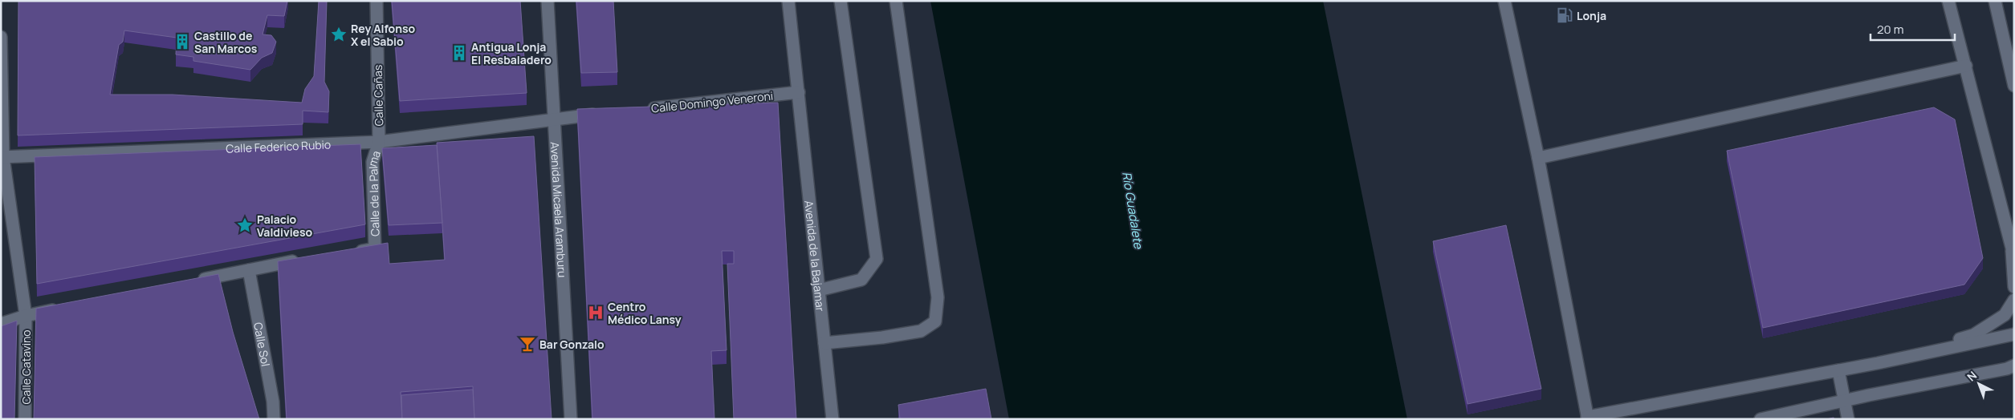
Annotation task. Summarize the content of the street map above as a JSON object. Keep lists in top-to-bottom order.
{
  "streets": {
    "street": [
      "Calle Cañas",
      "Calle Domingo Veneroni",
      "Calle Federico Rubio",
      "Calle de la Palma",
      "Avenida Micaela Aramburu",
      "Avenida de la Bajamar",
      "Calle Sol",
      "Calle Catavino"
    ]
  },
  "crossings": [
    ["Calle Cañas", "Calle Federico Rubio"],
    ["Calle Cañas", "Calle de la Palma"],
    ["Calle Domingo Veneroni", "Avenida de la Bajamar"],
    ["Calle Federico Rubio", "Calle de la Palma"],
    ["Calle Federico Rubio", "Avenida Micaela Aramburu"],
    ["Calle Federico Rubio", "Calle Catavino"]
  ],
  "water": ["Río Guadalete"],
  "places": {
    "fuel station": ["Lonja"],
    "place": ["Rey Alfonso X el Sabio", "Palacio Valdivieso"],
    "building": ["Castillo de San Marcos", "Antigua Lonja El Resbaladero"],
    "hospital": ["Centro Médico Lansy"],
    "bar": ["Bar Gonzalo"]
  },
  "scale_bar": "20 m",
  "north": "top left"
}
